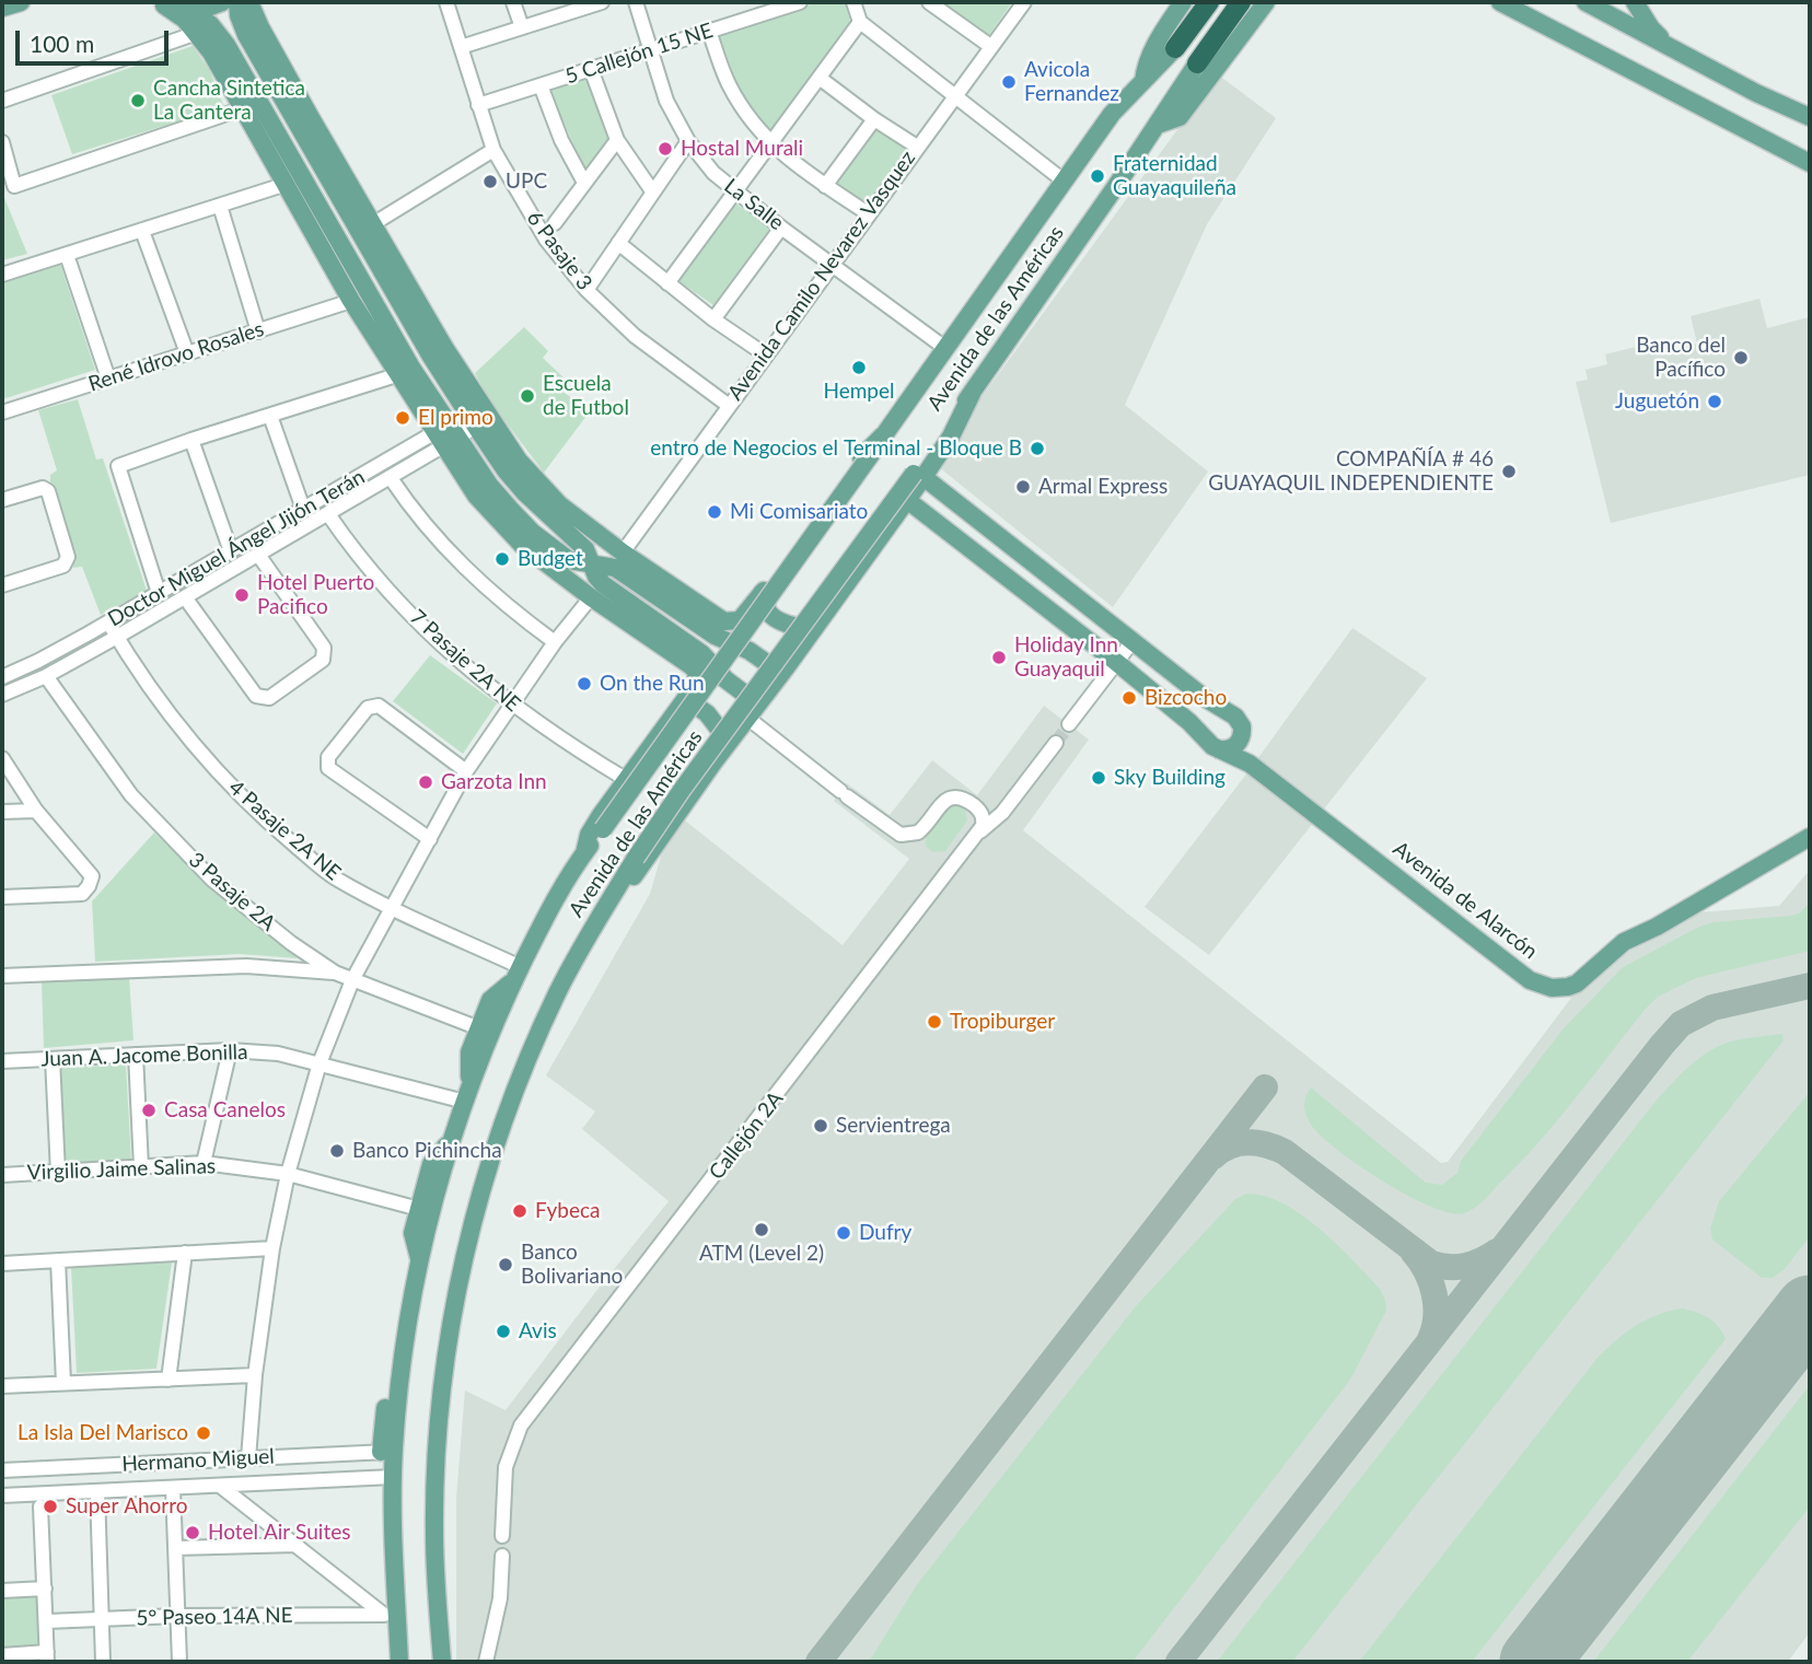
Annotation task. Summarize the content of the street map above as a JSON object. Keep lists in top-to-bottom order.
{
  "streets": {
    "main road": ["Avenida de las Américas", "Avenida de Alarcón"],
    "street": [
      "5 Callejón 15 NE",
      "La Salle",
      "6 Pasaje 3",
      "Avenida Camilo Nevarez Vasquez",
      "René Idrovo Rosales",
      "Doctor Miguel Ángel Jijón Terán",
      "7 Pasaje 2A NE",
      "4 Pasaje 2A NE",
      "3 Pasaje 2A",
      "Juan A. Jacome Bonilla",
      "Callejón 2A",
      "Virgilio Jaime Salinas",
      "Hermano Miguel",
      "5° Paseo 14A NE"
    ]
  },
  "crossings": [
    ["5 Callejón 15 NE", "La Salle"],
    ["5 Callejón 15 NE", "6 Pasaje 3"],
    ["La Salle", "Avenida Camilo Nevarez Vasquez"],
    ["La Salle", "Avenida de las Américas"],
    ["6 Pasaje 3", "Avenida Camilo Nevarez Vasquez"],
    ["Avenida Camilo Nevarez Vasquez", "Avenida de las Américas"],
    ["Avenida de las Américas", "7 Pasaje 2A NE"],
    ["Avenida de las Américas", "4 Pasaje 2A NE"],
    ["Avenida de las Américas", "Juan A. Jacome Bonilla"],
    ["Avenida de las Américas", "Hermano Miguel"],
    ["Doctor Miguel Ángel Jijón Terán", "7 Pasaje 2A NE"],
    ["Doctor Miguel Ángel Jijón Terán", "4 Pasaje 2A NE"],
    ["Doctor Miguel Ángel Jijón Terán", "3 Pasaje 2A"]
  ],
  "places": [
    "Avicola Fernandez",
    "Cancha Sintetica La Cantera",
    "Hostal Murali",
    "Fraternidad Guayaquileña",
    "UPC",
    "Banco del Pacífico",
    "Hempel",
    "Escuela de Futbol",
    "Juguetón",
    "El primo",
    "entro de Negocios el Terminal - Bloque B",
    "COMPAÑÍA # 46 GUAYAQUIL INDEPENDIENTE",
    "Armal Express",
    "Mi Comisariato",
    "Budget",
    "Hotel Puerto Pacifico",
    "Holiday Inn Guayaquil",
    "On the Run",
    "Bizcocho",
    "Sky Building",
    "Garzota Inn",
    "Tropiburger",
    "Casa Canelos",
    "Servientrega",
    "Banco Pichincha",
    "Fybeca",
    "ATM (Level 2)",
    "Dufry",
    "Banco Bolivariano",
    "Avis",
    "La Isla Del Marisco",
    "Super Ahorro",
    "Hotel Air Suites"
  ],
  "scale_bar": "100 m"
}
